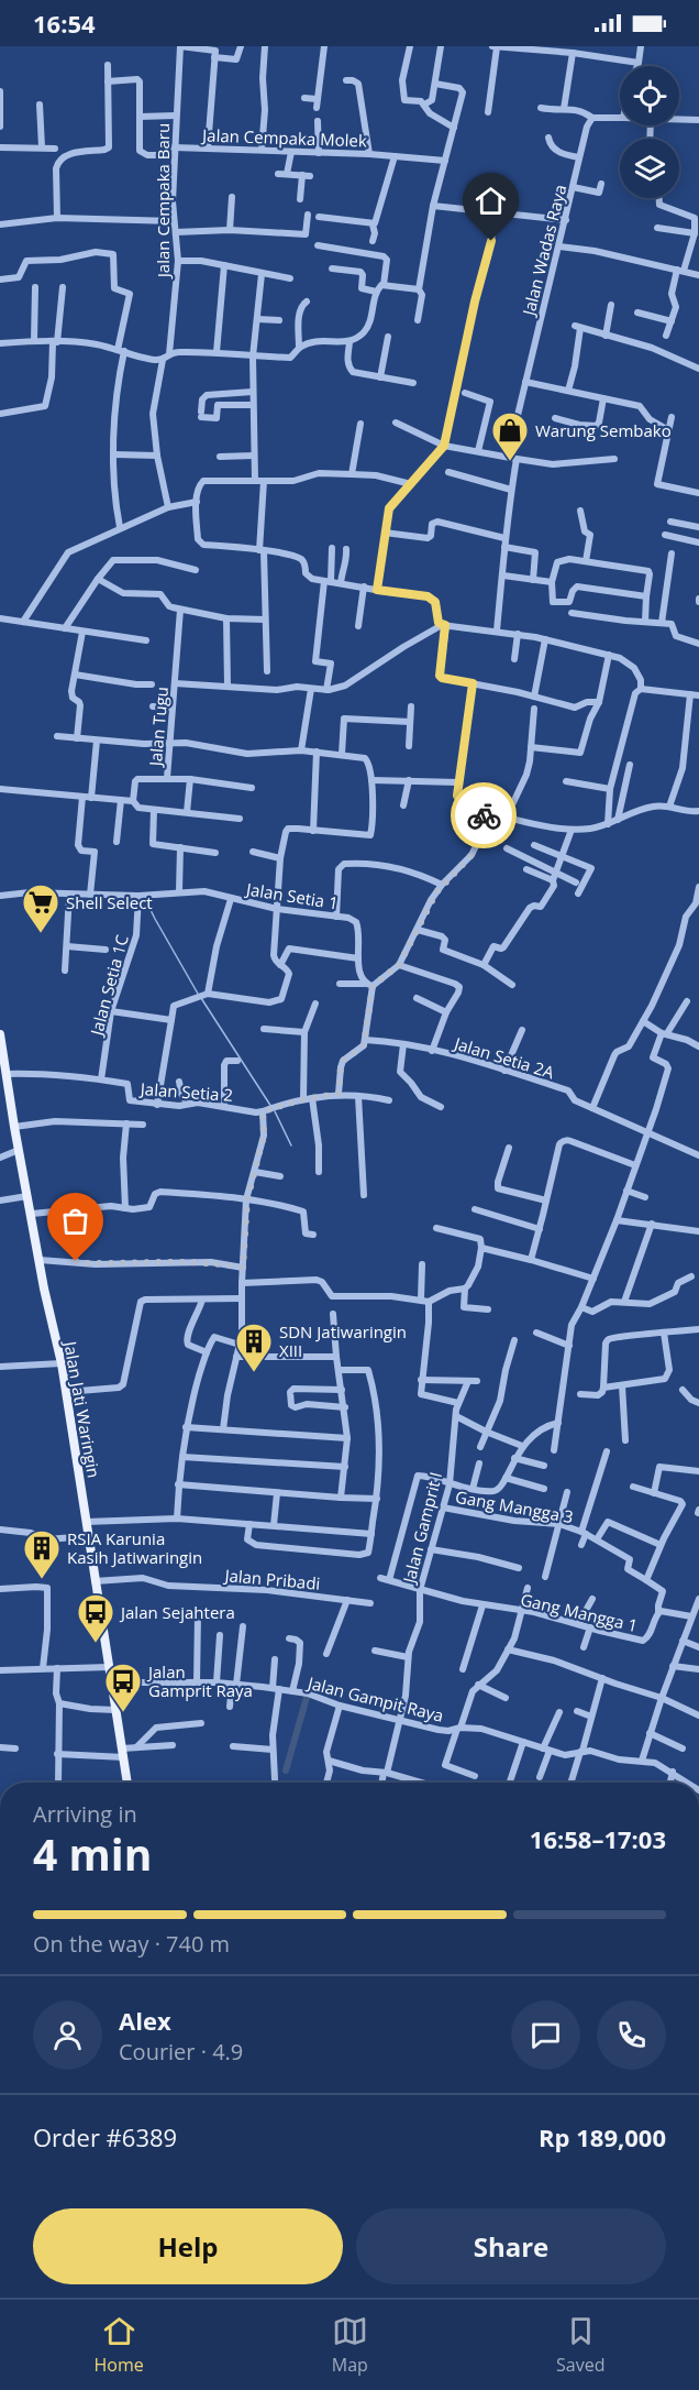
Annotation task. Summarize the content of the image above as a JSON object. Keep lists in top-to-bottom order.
{
  "streets": {
    "main road": ["Jalan Jati Waringin"],
    "street": [
      "Jalan Cempaka Molek",
      "Jalan Cempaka Baru",
      "Jalan Wadas Raya",
      "Jalan Tugu",
      "Jalan Setia 1",
      "Jalan Setia 1C",
      "Jalan Setia 2A",
      "Jalan Setia 2",
      "Gang Mangga 3",
      "Jalan Gamprit I",
      "Jalan Pribadi",
      "Gang Mangga 1",
      "Jalan Gampit Raya"
    ]
  },
  "crossings": [
    ["Jalan Cempaka Molek", "Jalan Cempaka Baru"],
    ["Jalan Setia 1", "Jalan Setia 1C"],
    ["Jalan Setia 1C", "Jalan Setia 2"],
    ["Jalan Setia 2", "Jalan Jati Waringin"],
    ["Jalan Jati Waringin", "Jalan Pribadi"],
    ["Jalan Jati Waringin", "Jalan Gampit Raya"],
    ["Gang Mangga 3", "Jalan Gamprit I"],
    ["Jalan Gamprit I", "Gang Mangga 1"],
    ["Jalan Gamprit I", "Jalan Gampit Raya"]
  ],
  "places": {
    "shop": ["Warung Sembako"],
    "supermarket": ["Shell Select"],
    "building": ["SDN Jatiwaringin XIII", "RSIA Karunia Kasih Jatiwaringin"],
    "bus stop": ["Jalan Sejahtera", "Jalan Gamprit Raya"]
  },
  "page": {
    "status": "16:54",
    "heading": ["4 min", "Arriving in", "16:58–17:03"],
    "panel": [
      "Alex",
      "Courier · 4.9",
      "Order #6389",
      "Rp 189,000"
    ],
    "bar": "On the way · 740 m",
    "buttons": ["Help", "Share"],
    "tabs": ["Home", "Map", "Saved"]
  }
}
